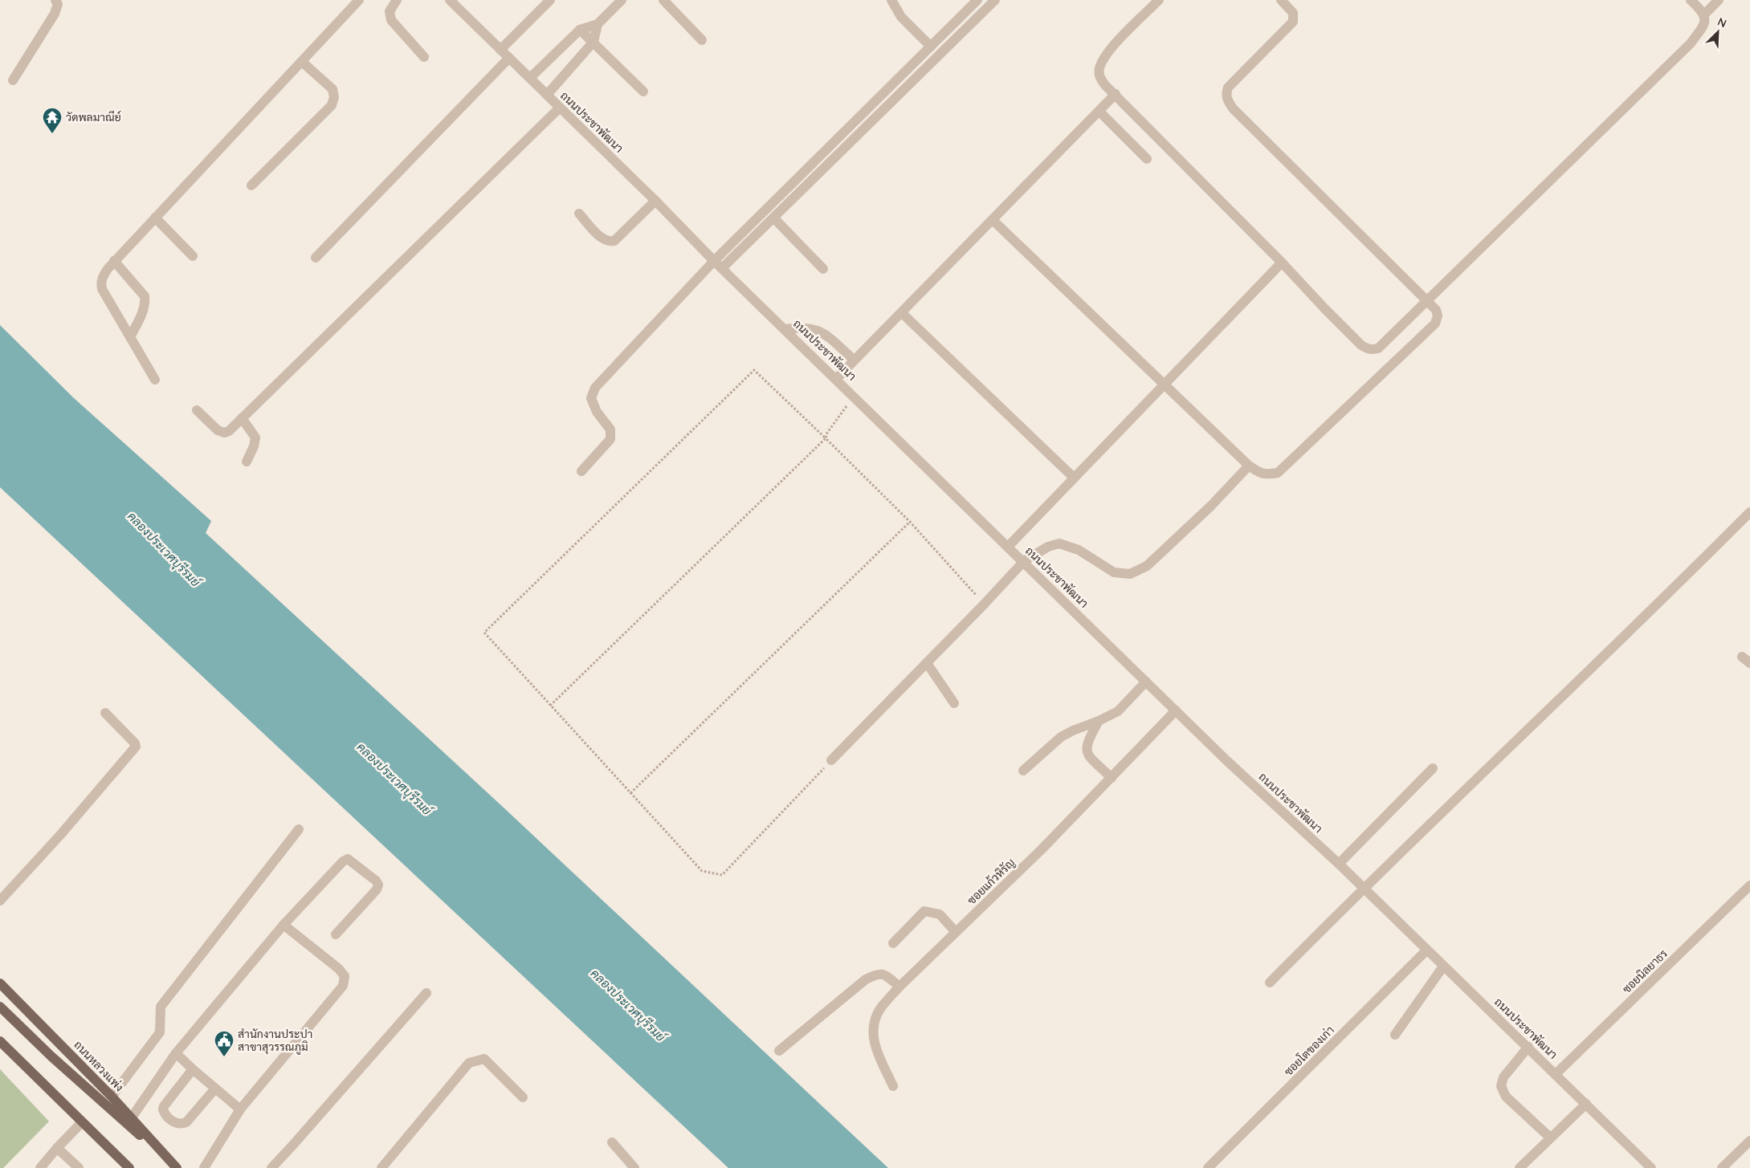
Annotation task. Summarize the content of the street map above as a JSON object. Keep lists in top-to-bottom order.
{
  "streets": {
    "main road": ["ถนนหลวงแพ่ง"],
    "street": [
      "ถนนประชาพัฒนา",
      "ซอยแก้วหิรัญ",
      "ซอยนิลยาธร",
      "ซอยโตของเก่า"
    ]
  },
  "crossings": [
    ["ถนนประชาพัฒนา", "ซอยแก้วหิรัญ"],
    ["ถนนประชาพัฒนา", "ซอยนิลยาธร"],
    ["ถนนประชาพัฒนา", "ซอยโตของเก่า"]
  ],
  "water": ["คลองประเวศบุรีรมย์"],
  "places": {
    "temple": ["วัดพลมาณีย์"],
    "public building": ["สำนักงานประปา สาขาสุวรรณภูมิ"]
  },
  "north": "top right"
}
